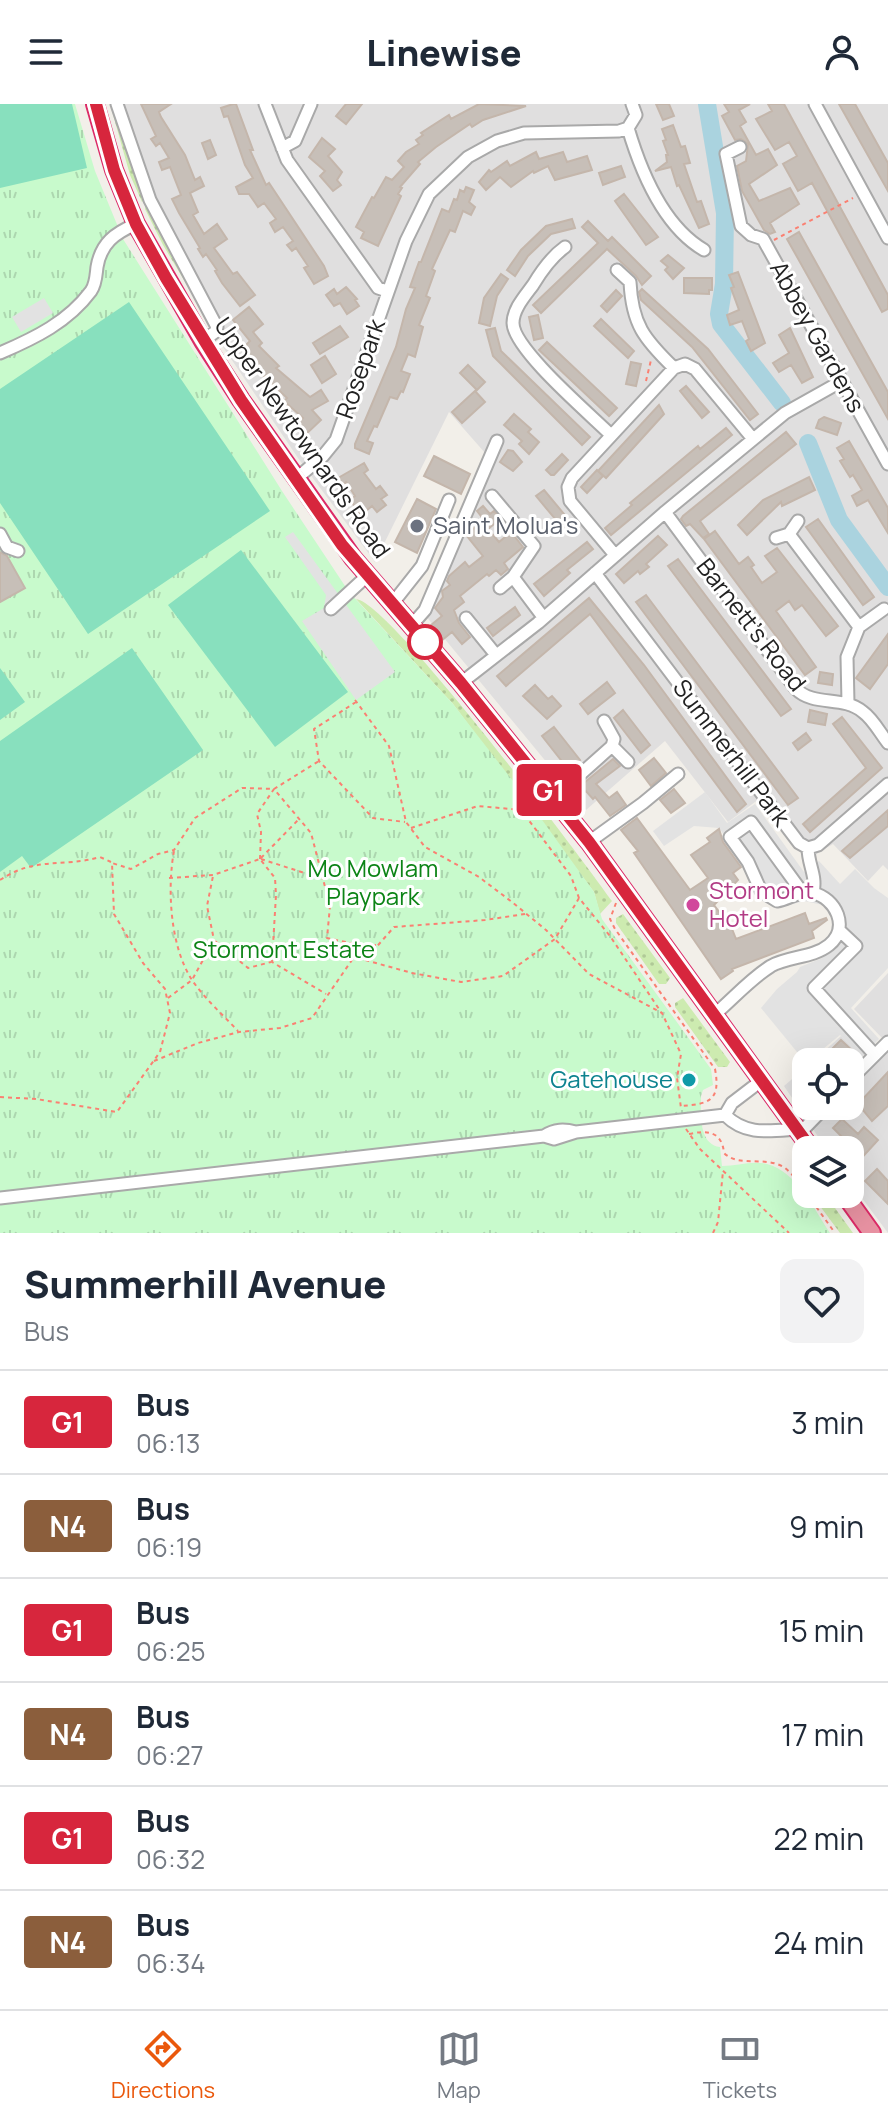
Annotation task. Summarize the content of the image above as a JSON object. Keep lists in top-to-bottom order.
{
  "streets": {
    "highway": ["Upper Newtownards Road"],
    "street": [
      "Abbey Gardens",
      "Rosepark",
      "Barnett's Road",
      "Summerhill Park"
    ]
  },
  "crossings": [
    ["Rosepark", "Upper Newtownards Road"]
  ],
  "parks": ["Mo Mowlam Playpark", "Stormont Estate"],
  "places": ["Saint Molua's", "Stormont Hotel", "Gatehouse"],
  "lines": ["bus line G1"],
  "page": {
    "header": "Linewise",
    "on_map": "G1",
    "heading": ["Summerhill Avenue", "Bus"],
    "list": [
      {
        "mark": "G1",
        "name": "Bus",
        "note": "06:13",
        "value": "3 min"
      },
      {
        "mark": "N4",
        "name": "Bus",
        "note": "06:19",
        "value": "9 min"
      },
      {
        "mark": "G1",
        "name": "Bus",
        "note": "06:25",
        "value": "15 min"
      },
      {
        "mark": "N4",
        "name": "Bus",
        "note": "06:27",
        "value": "17 min"
      },
      {
        "mark": "G1",
        "name": "Bus",
        "note": "06:32",
        "value": "22 min"
      },
      {
        "mark": "N4",
        "name": "Bus",
        "note": "06:34",
        "value": "24 min"
      }
    ],
    "tabs": ["Directions", "Map", "Tickets"]
  }
}
